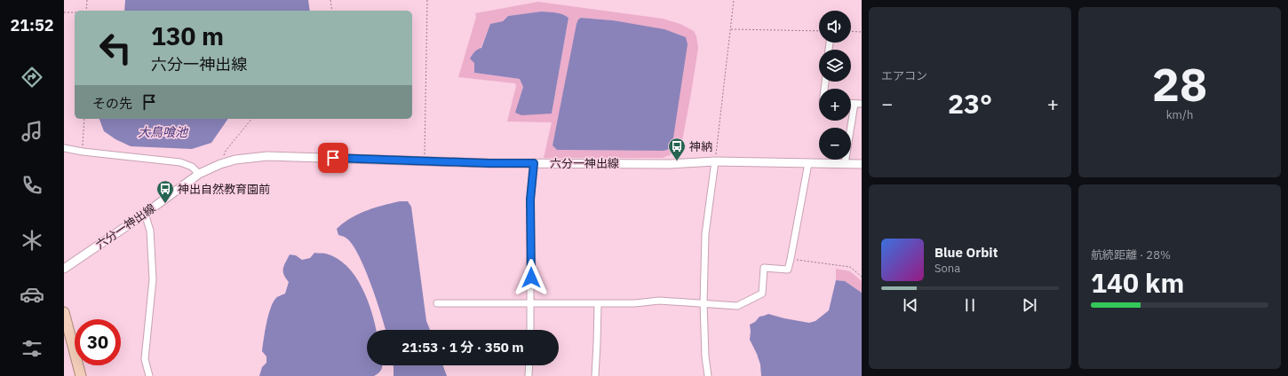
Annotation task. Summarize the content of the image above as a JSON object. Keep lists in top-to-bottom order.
{
  "streets": {
    "main road": ["六分一神出線"]
  },
  "water": ["大鳥喰池"],
  "places": {
    "bus stop": ["神納", "神出自然教育園前"]
  },
  "page": {
    "tabs": "21:52",
    "tile": [
      "エアコン",
      ["28", "km/h"],
      ["航続距離 · 28%", "140 km"]
    ],
    "map_buttons": ["+", "−"],
    "turn": ["130 m", "六分一神出線"],
    "then": "その先",
    "heat": ["−", "23°", "+"],
    "song": ["Blue Orbit", "Sona"],
    "limit": "30",
    "trip": "21:53 · 1 分 · 350 m"
  }
}
